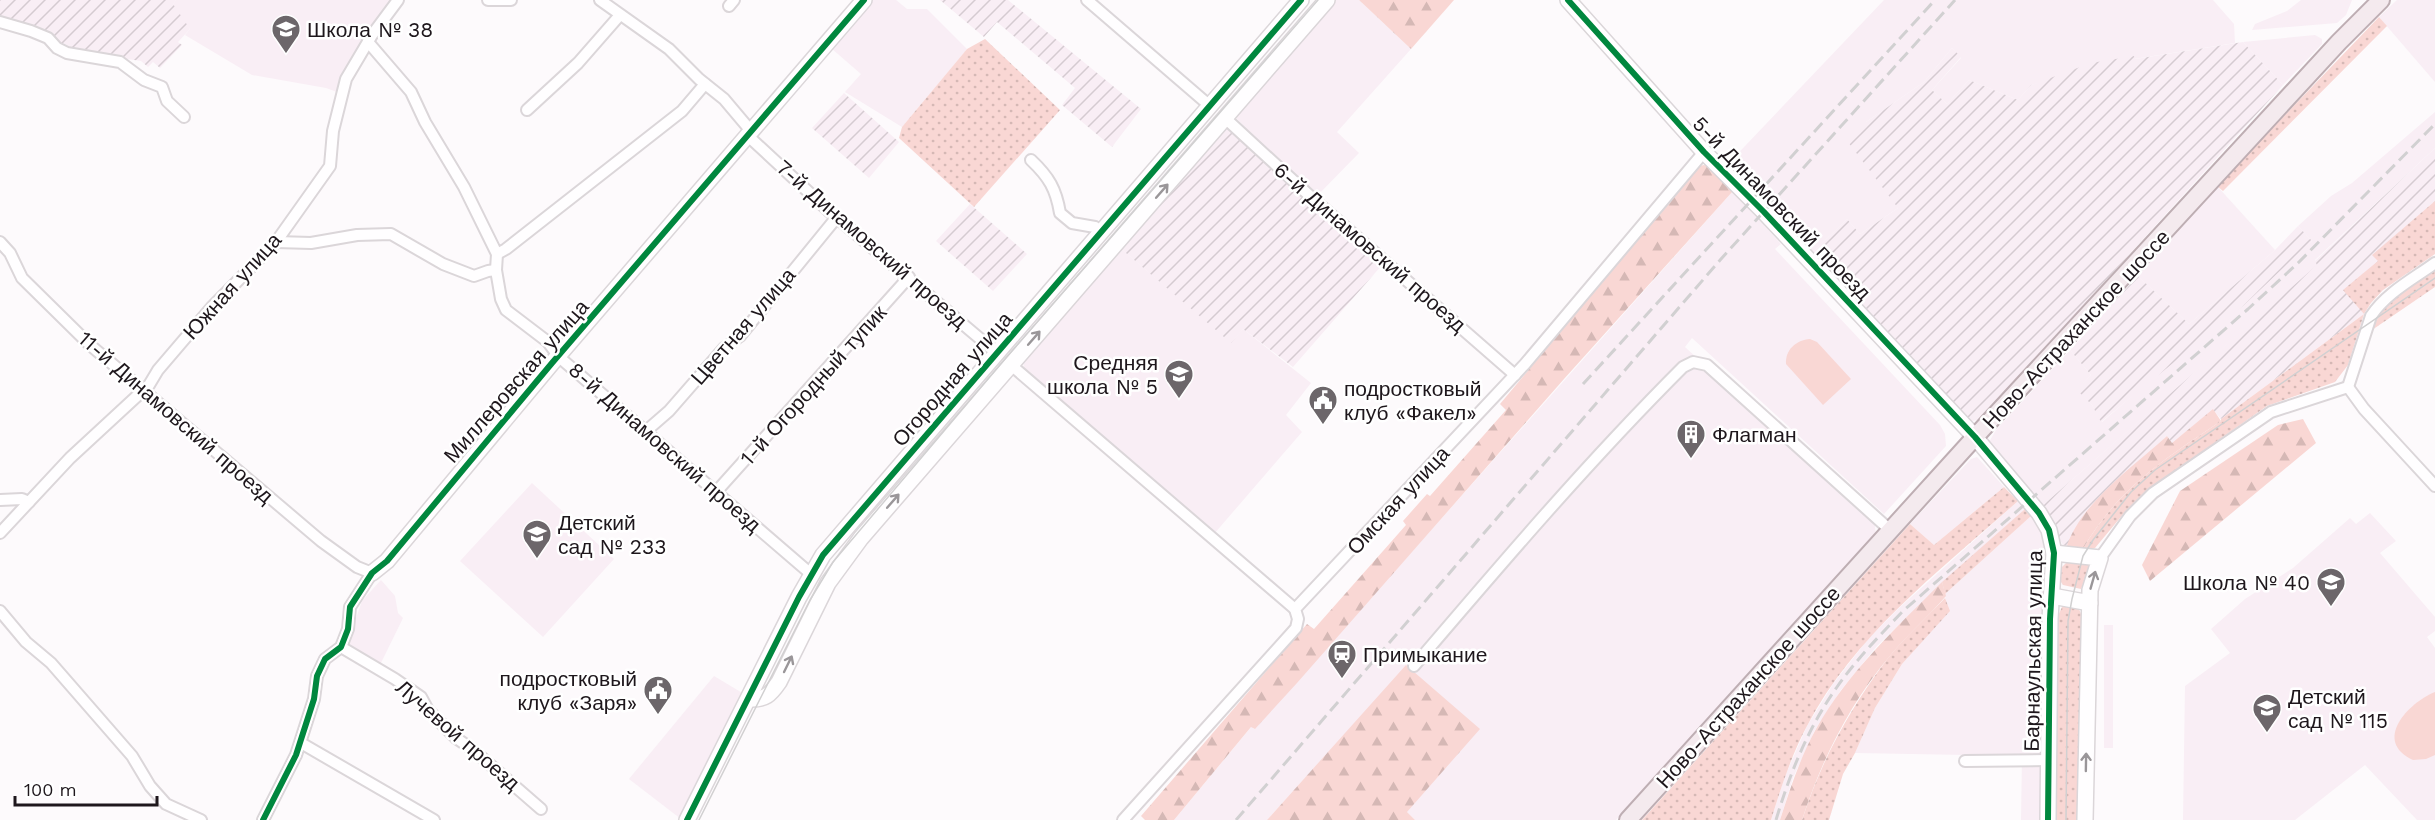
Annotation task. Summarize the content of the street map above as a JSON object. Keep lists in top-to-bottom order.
{
  "streets": {
    "main road": ["Ново-Астраханское шоссе"],
    "street": [
      "5-й Динамовский проезд",
      "7-й Динамовский проезд",
      "6-й Динамовский проезд",
      "Южная улица",
      "Цветная улица",
      "Огородная улица",
      "Миллеровская улица",
      "1-й Огородный тупик",
      "11-й Динамовский проезд",
      "8-й Динамовский проезд",
      "Омская улица",
      "Барнаульская улица",
      "Лучевой проезд"
    ]
  },
  "crossings": [
    ["5-й Динамовский проезд", "Ново-Астраханское шоссе"],
    ["5-й Динамовский проезд", "Омская улица"],
    ["5-й Динамовский проезд", "Барнаульская улица"],
    ["7-й Динамовский проезд", "Цветная улица"],
    ["7-й Динамовский проезд", "Огородная улица"],
    ["7-й Динамовский проезд", "Миллеровская улица"],
    ["7-й Динамовский проезд", "1-й Огородный тупик"],
    ["6-й Динамовский проезд", "Огородная улица"],
    ["6-й Динамовский проезд", "Омская улица"],
    ["Южная улица", "11-й Динамовский проезд"],
    ["Южная улица", "8-й Динамовский проезд"],
    ["Цветная улица", "8-й Динамовский проезд"],
    ["Ново-Астраханское шоссе", "Барнаульская улица"],
    ["Огородная улица", "8-й Динамовский проезд"],
    ["Миллеровская улица", "11-й Динамовский проезд"],
    ["Миллеровская улица", "8-й Динамовский проезд"],
    ["Миллеровская улица", "Лучевой проезд"],
    ["1-й Огородный тупик", "8-й Динамовский проезд"]
  ],
  "places": {
    "school or university": [
      "Школа № 38",
      "Средняя школа № 5",
      "Детский сад № 233",
      "Школа № 40",
      "Детский сад № 115"
    ],
    "public building": ["подростковый клуб «Факел»", "подростковый клуб «Заря»"],
    "building": ["Флагман"],
    "station": ["Примыкание"]
  },
  "scale_bar": "100 m"
}
